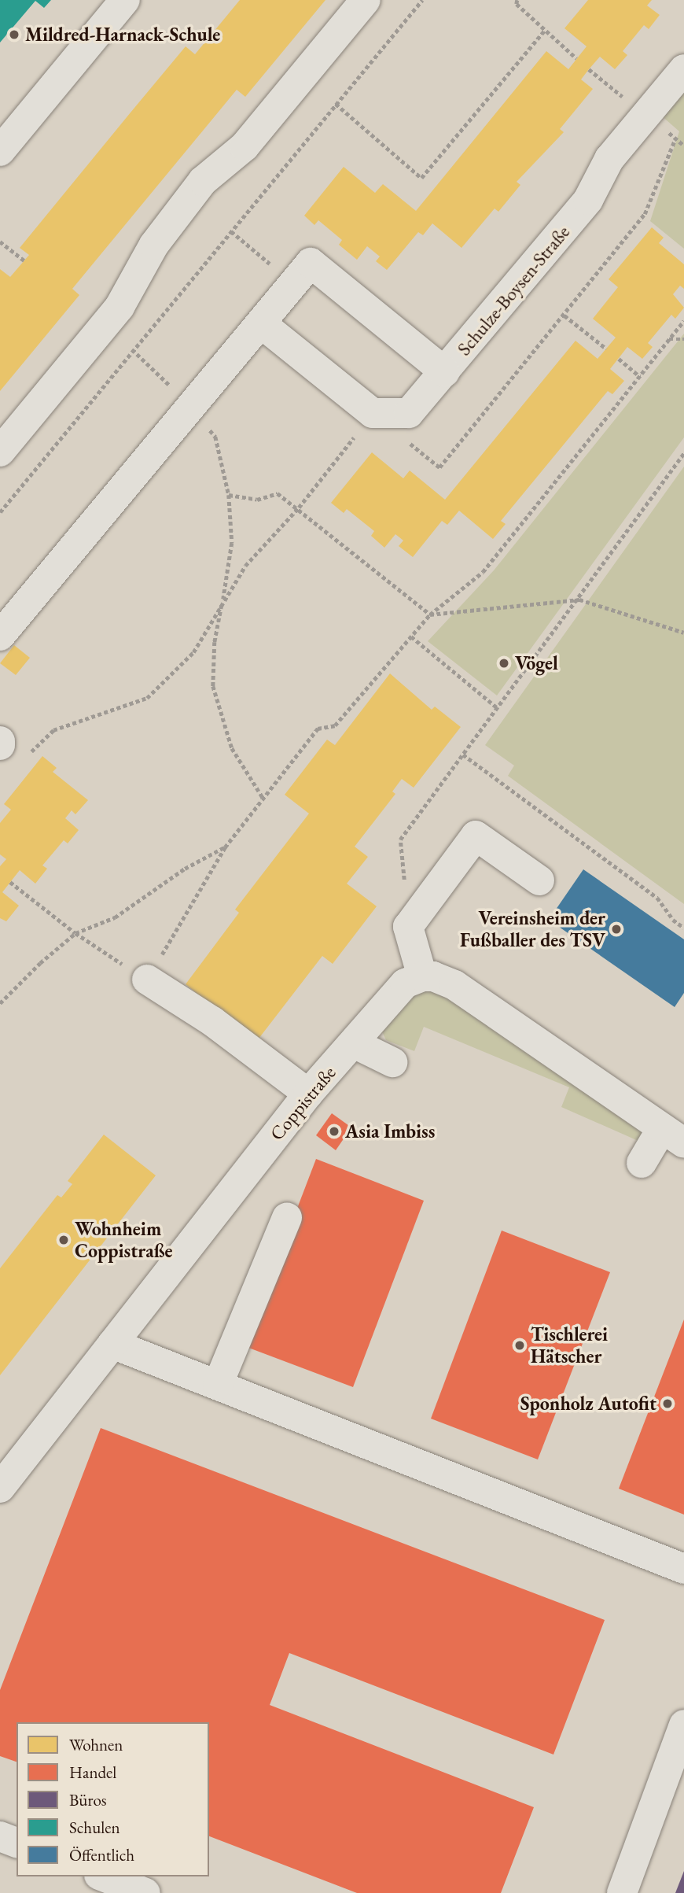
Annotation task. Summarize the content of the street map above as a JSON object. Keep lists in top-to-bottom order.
{
  "streets": {
    "street": ["Schulze-Boysen-Straße", "Coppistraße"]
  },
  "places": [
    "Mildred-Harnack-Schule",
    "Vögel",
    "Vereinsheim der Fußballer des TSV",
    "Asia Imbiss",
    "Wohnheim Coppistraße",
    "Tischlerei Hätscher",
    "Sponholz Autofit"
  ],
  "legend": [
    "Wohnen",
    "Handel",
    "Büros",
    "Schulen",
    "Öffentlich"
  ]
}
